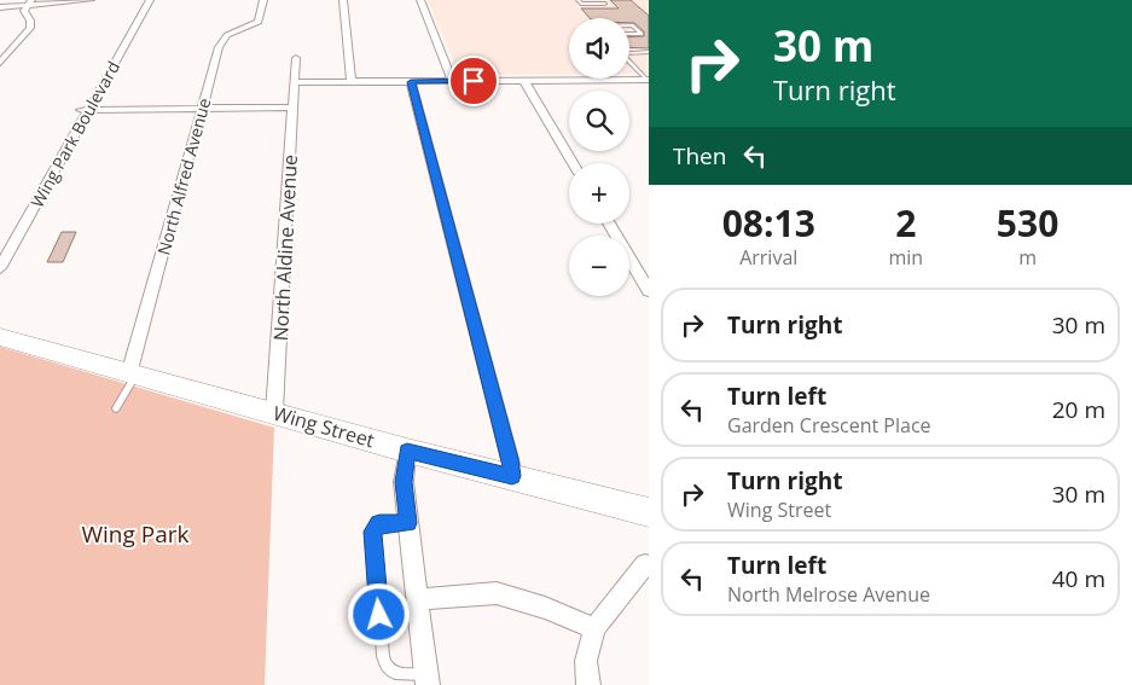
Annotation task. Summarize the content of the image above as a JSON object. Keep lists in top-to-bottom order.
{
  "streets": {
    "street": [
      "Wing Park Boulevard",
      "North Alfred Avenue",
      "North Aldine Avenue",
      "Wing Street"
    ]
  },
  "crossings": [
    ["North Alfred Avenue", "Wing Street"],
    ["North Aldine Avenue", "Wing Street"]
  ],
  "parks": ["Wing Park"],
  "page": {
    "turn": ["30 m", "Turn right"],
    "map_buttons": ["+", "−"],
    "then": "Then",
    "eta": [
      "08:13",
      "Arrival",
      "2",
      "min",
      "530",
      "m"
    ],
    "list": [
      {
        "name": "Turn right",
        "value": "30 m"
      },
      {
        "name": "Turn left",
        "note": "Garden Crescent Place",
        "value": "20 m"
      },
      {
        "name": "Turn right",
        "note": "Wing Street",
        "value": "30 m"
      },
      {
        "name": "Turn left",
        "note": "North Melrose Avenue",
        "value": "40 m"
      }
    ]
  }
}
